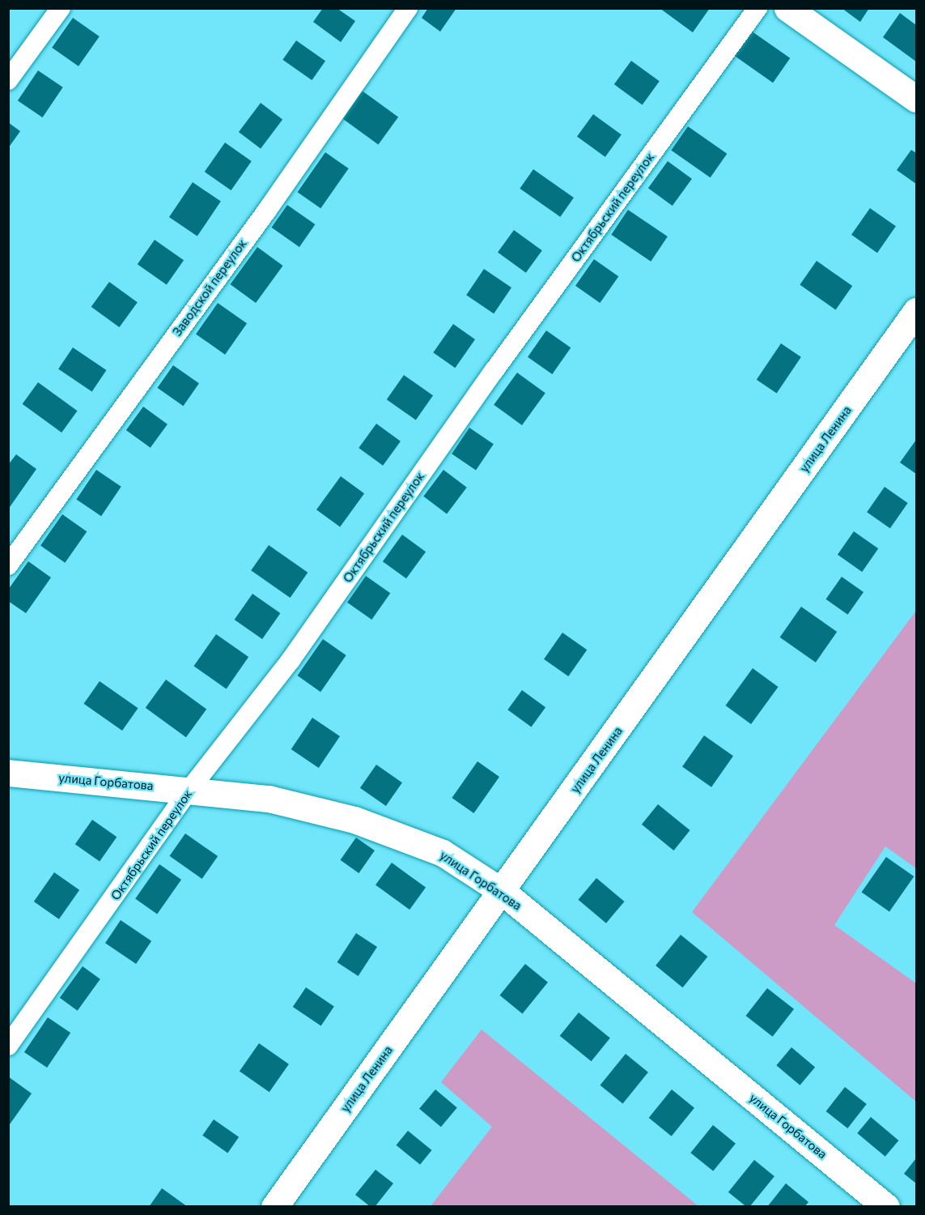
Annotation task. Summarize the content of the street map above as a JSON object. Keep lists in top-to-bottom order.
{
  "streets": {
    "main road": ["улица Ленина", "улица Горбатова"],
    "street": ["Октябрьский переулок", "Заводской переулок"]
  },
  "crossings": [
    ["Октябрьский переулок", "улица Горбатова"],
    ["улица Ленина", "улица Горбатова"]
  ]
}
